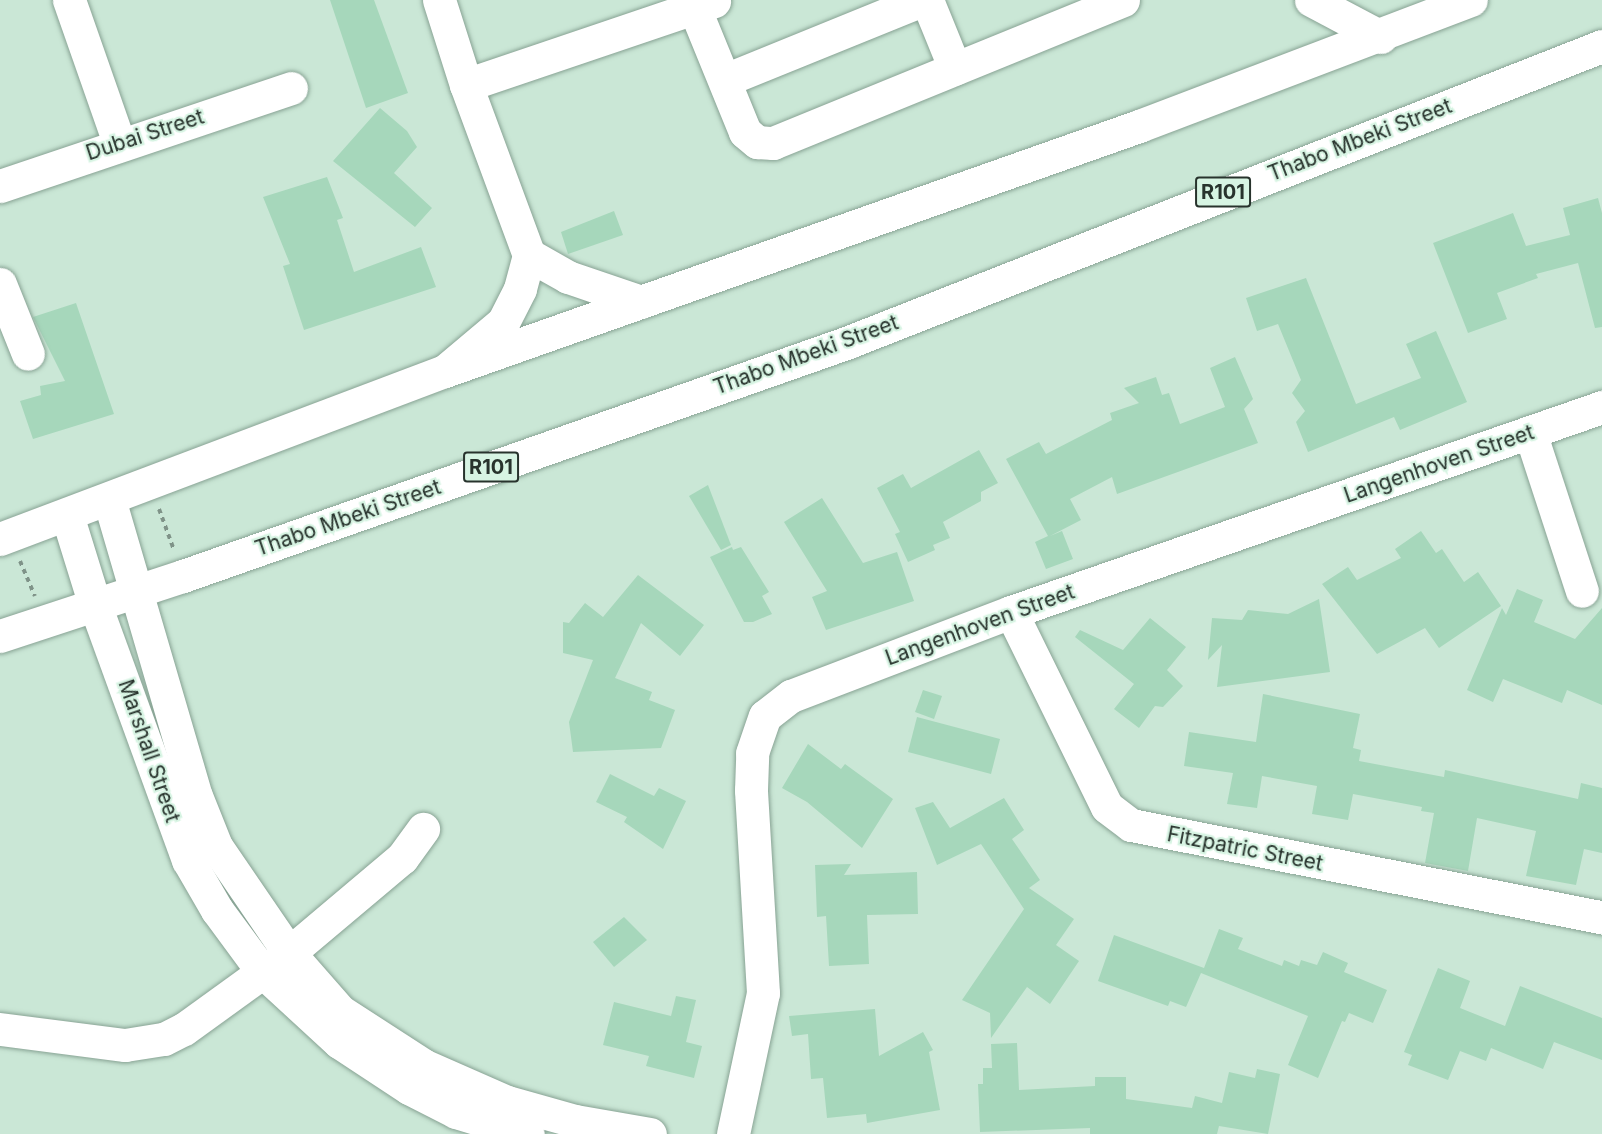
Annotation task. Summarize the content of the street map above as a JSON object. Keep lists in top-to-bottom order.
{
  "streets": {
    "street": [
      "Dubai Street",
      "Thabo Mbeki Street",
      "R101",
      "Langenhoven Street",
      "Marshall Street",
      "Fitzpatric Street"
    ]
  },
  "crossings": [
    ["Thabo Mbeki Street", "Marshall Street"],
    ["Langenhoven Street", "Fitzpatric Street"]
  ]
}
